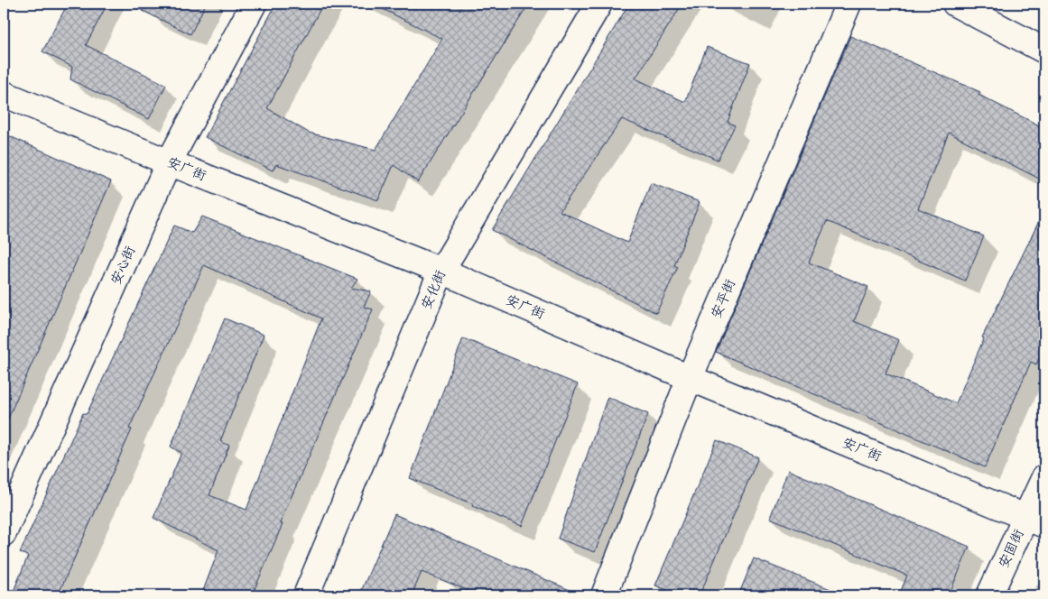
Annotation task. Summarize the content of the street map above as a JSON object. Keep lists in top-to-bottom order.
{
  "streets": {
    "street": [
      "安广街",
      "安心街",
      "安化街",
      "安平街",
      "安固街"
    ]
  },
  "crossings": [
    ["安广街", "安心街"],
    ["安广街", "安化街"],
    ["安广街", "安平街"],
    ["安广街", "安固街"]
  ]
}
